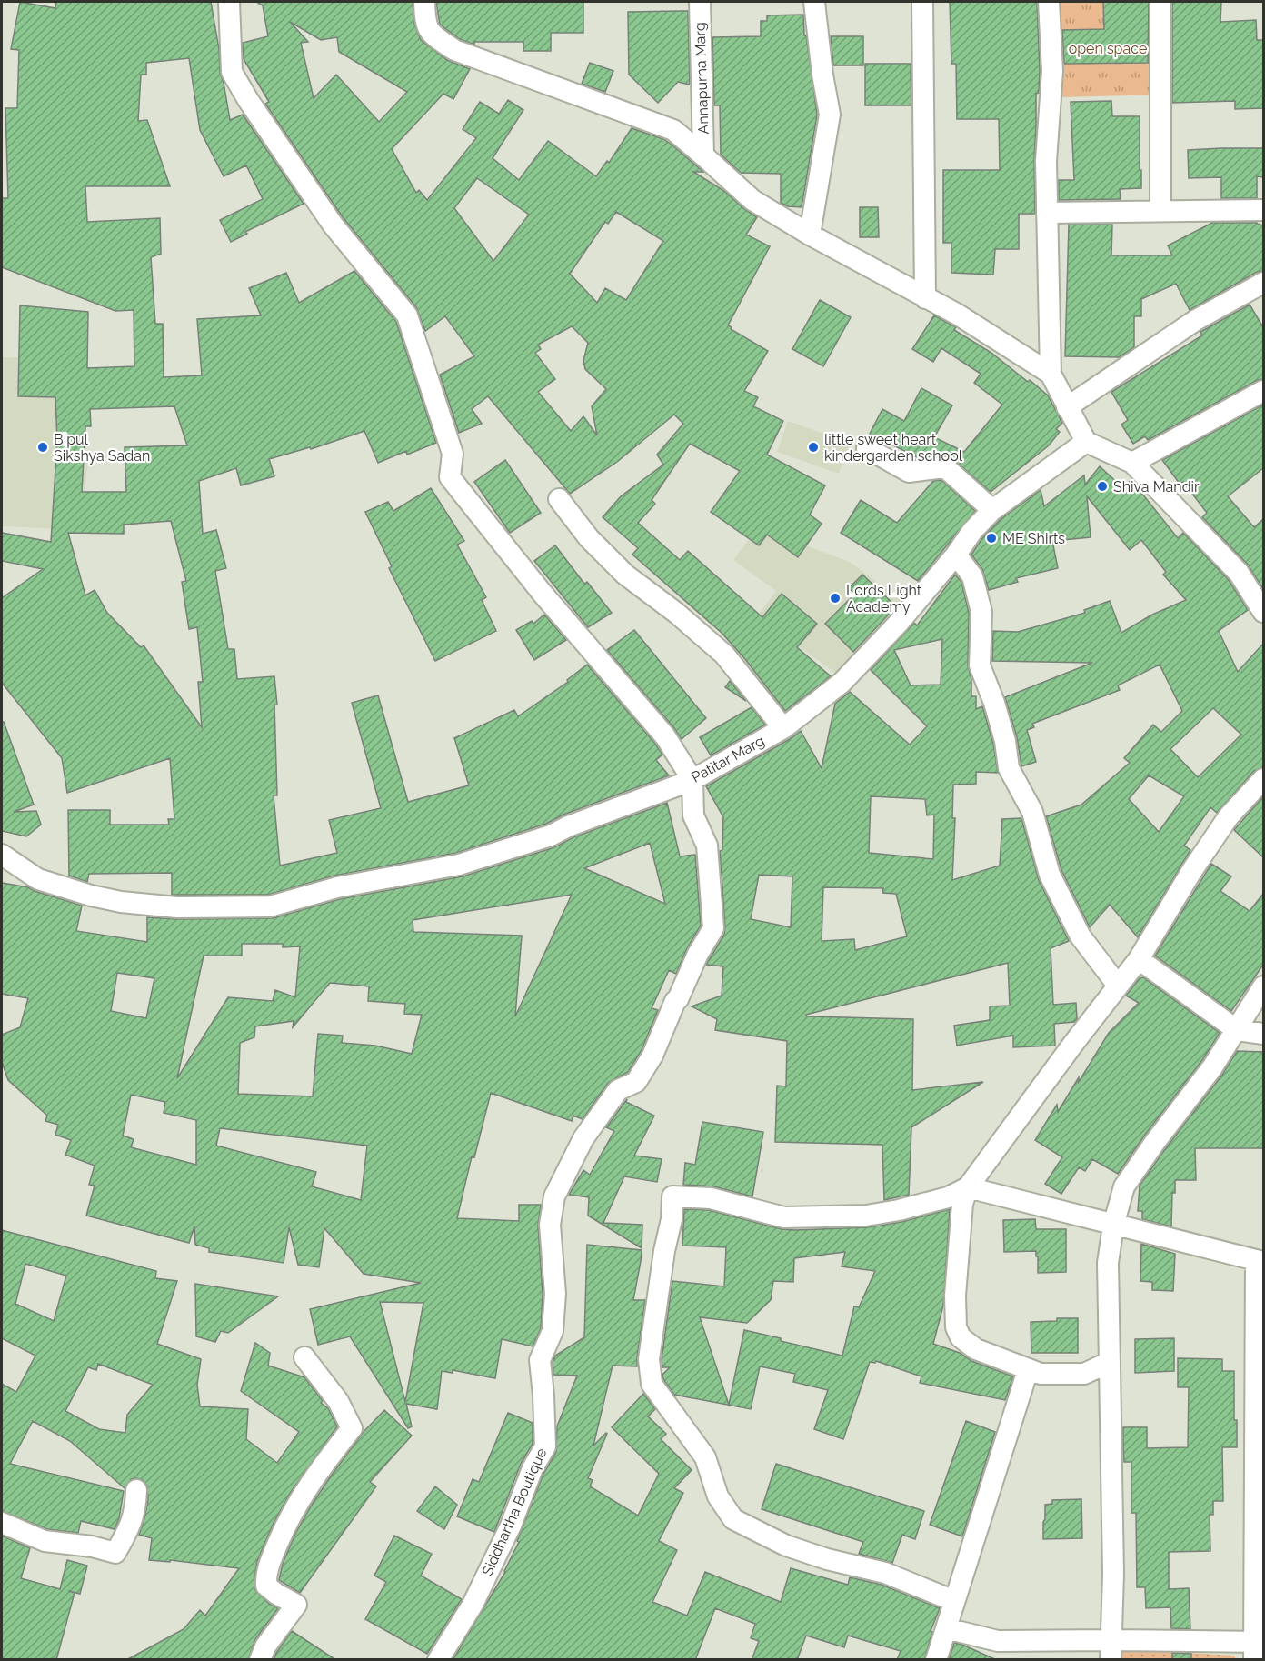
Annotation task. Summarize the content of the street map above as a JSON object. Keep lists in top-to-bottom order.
{
  "streets": {
    "street": ["Annapurna Marg", "Patitar Marg", "Siddhartha Boutique"]
  },
  "crossings": [
    ["Patitar Marg", "Siddhartha Boutique"]
  ],
  "parks": ["open space"],
  "places": [
    "Bipul Sikshya Sadan",
    "little sweet heart kindergarden school",
    "Shiva Mandir",
    "ME Shirts",
    "Lords Light Academy"
  ]
}
